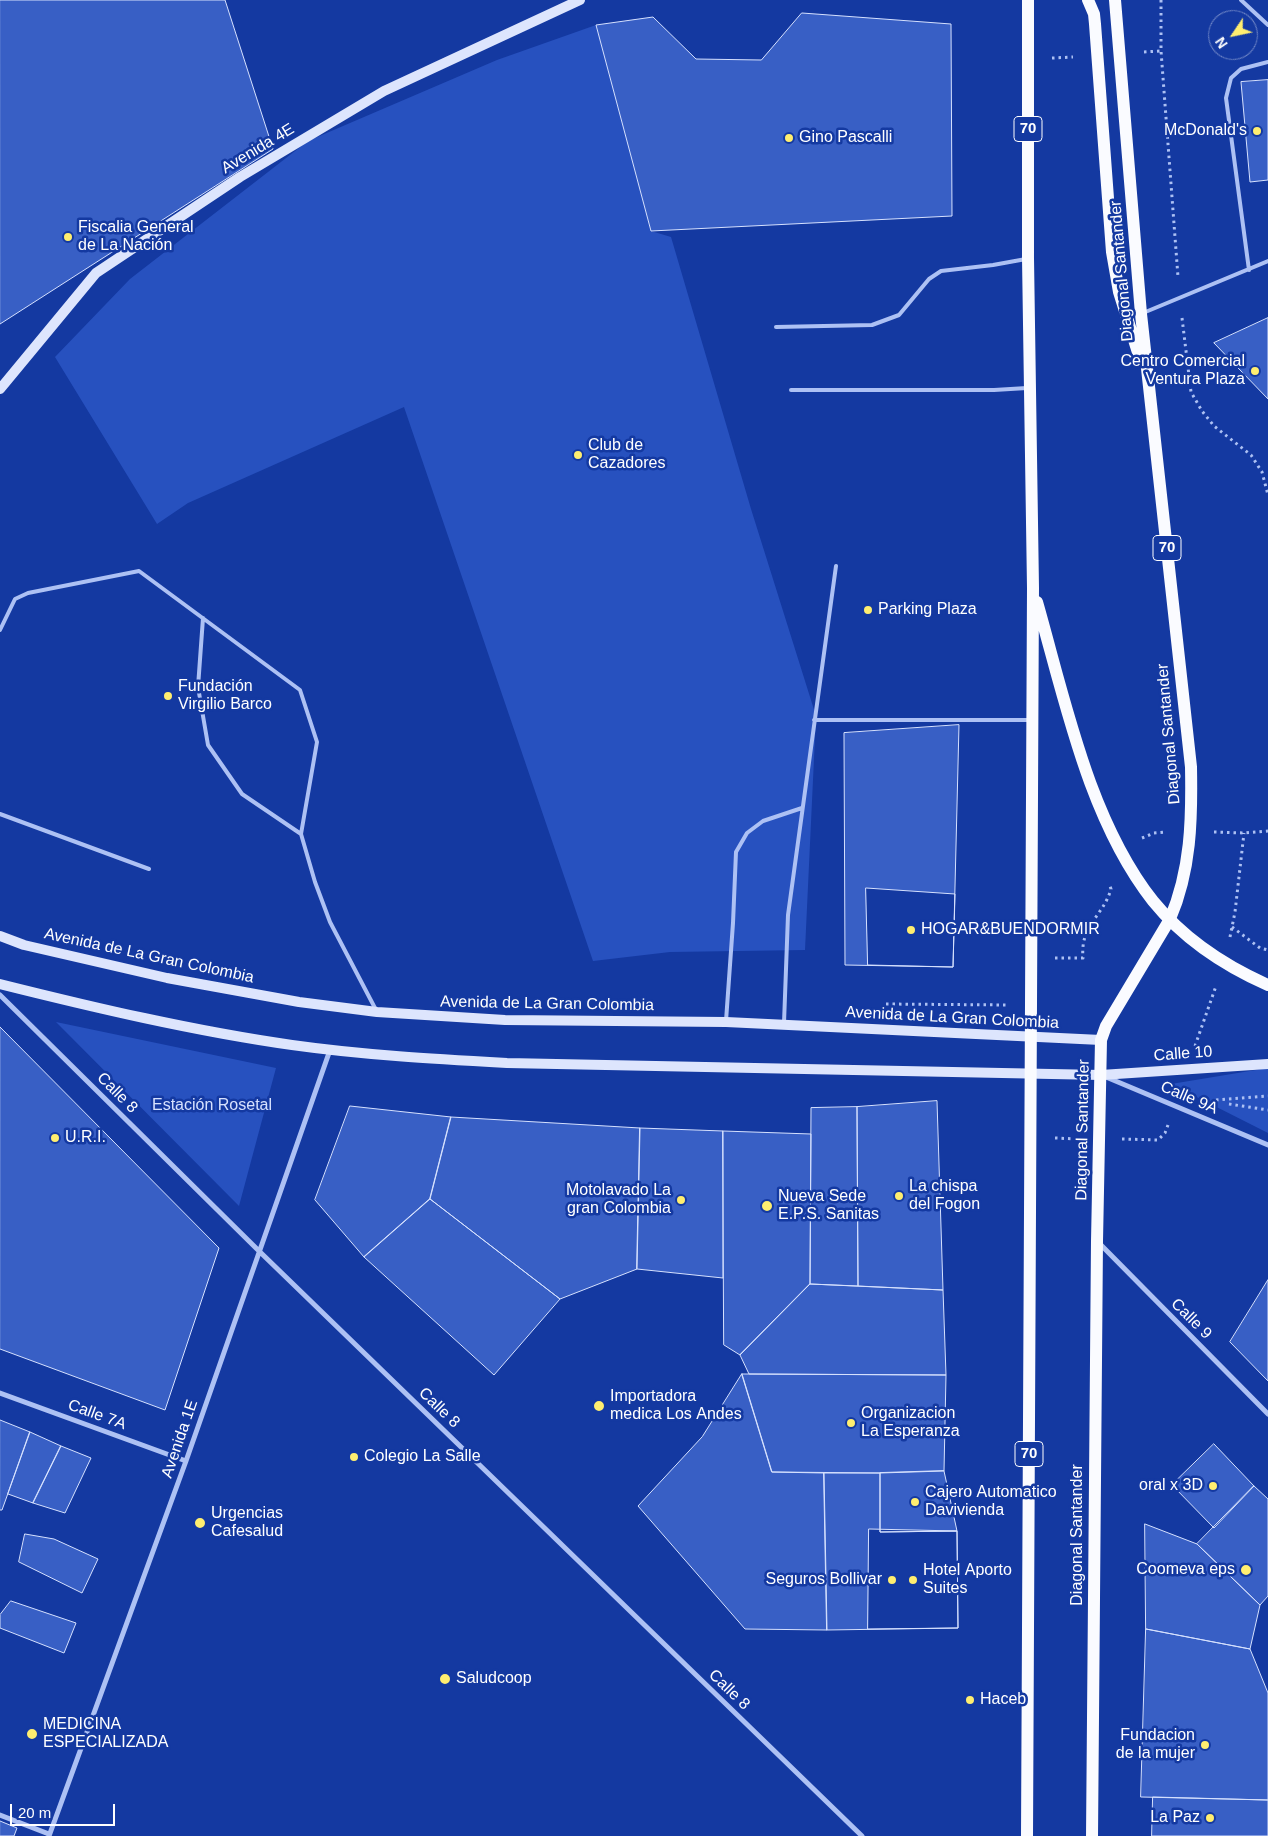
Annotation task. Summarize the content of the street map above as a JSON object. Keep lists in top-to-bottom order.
{
  "streets": {
    "main road": ["70", "Diagonal Santander"],
    "street": [
      "Avenida 4E",
      "Avenida de La Gran Colombia",
      "Calle 10",
      "Calle 8",
      "Calle 9A",
      "Calle 9",
      "Calle 7A",
      "Avenida 1E"
    ]
  },
  "crossings": [
    ["70", "Avenida de La Gran Colombia"],
    ["Diagonal Santander", "Avenida de La Gran Colombia"],
    ["Diagonal Santander", "Calle 10"],
    ["Diagonal Santander", "Calle 9A"],
    ["Diagonal Santander", "Calle 9"],
    ["Calle 10", "Calle 9A"],
    ["Calle 8", "Avenida 1E"],
    ["Calle 7A", "Avenida 1E"]
  ],
  "parks": ["Estación Rosetal"],
  "places": [
    "McDonald's",
    "Gino Pascalli",
    "Fiscalia General de La Nación",
    "Centro Comercial Ventura Plaza",
    "Club de Cazadores",
    "Parking Plaza",
    "Fundación Virgilio Barco",
    "HOGAR&BUENDORMIR",
    "U.R.I.",
    "La chispa del Fogon",
    "Motolavado La gran Colombia",
    "Nueva Sede E.P.S. Sanitas",
    "Importadora medica Los Andes",
    "Organizacion La Esperanza",
    "Colegio La Salle",
    "oral x 3D",
    "Cajero Automatico Davivienda",
    "Urgencias Cafesalud",
    "Coomeva eps",
    "Seguros Bollivar",
    "Hotel Aporto Suites",
    "Saludcoop",
    "Haceb",
    "MEDICINA ESPECIALIZADA",
    "Fundacion de la mujer",
    "La Paz"
  ],
  "scale_bar": "20 m",
  "north": "bottom left"
}
